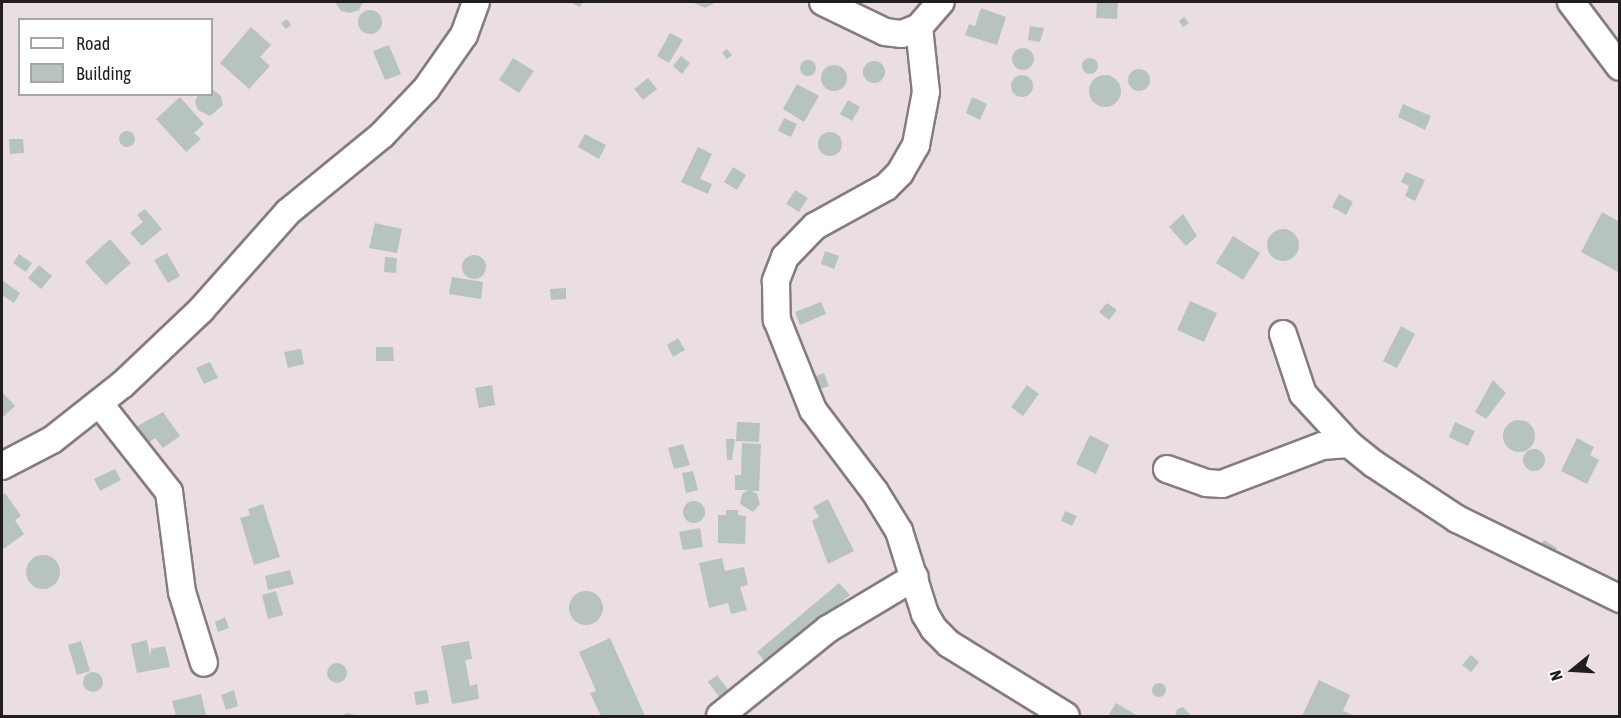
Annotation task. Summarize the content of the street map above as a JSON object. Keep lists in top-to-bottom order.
{
  "legend": ["Road", "Building"],
  "north": "left"
}
